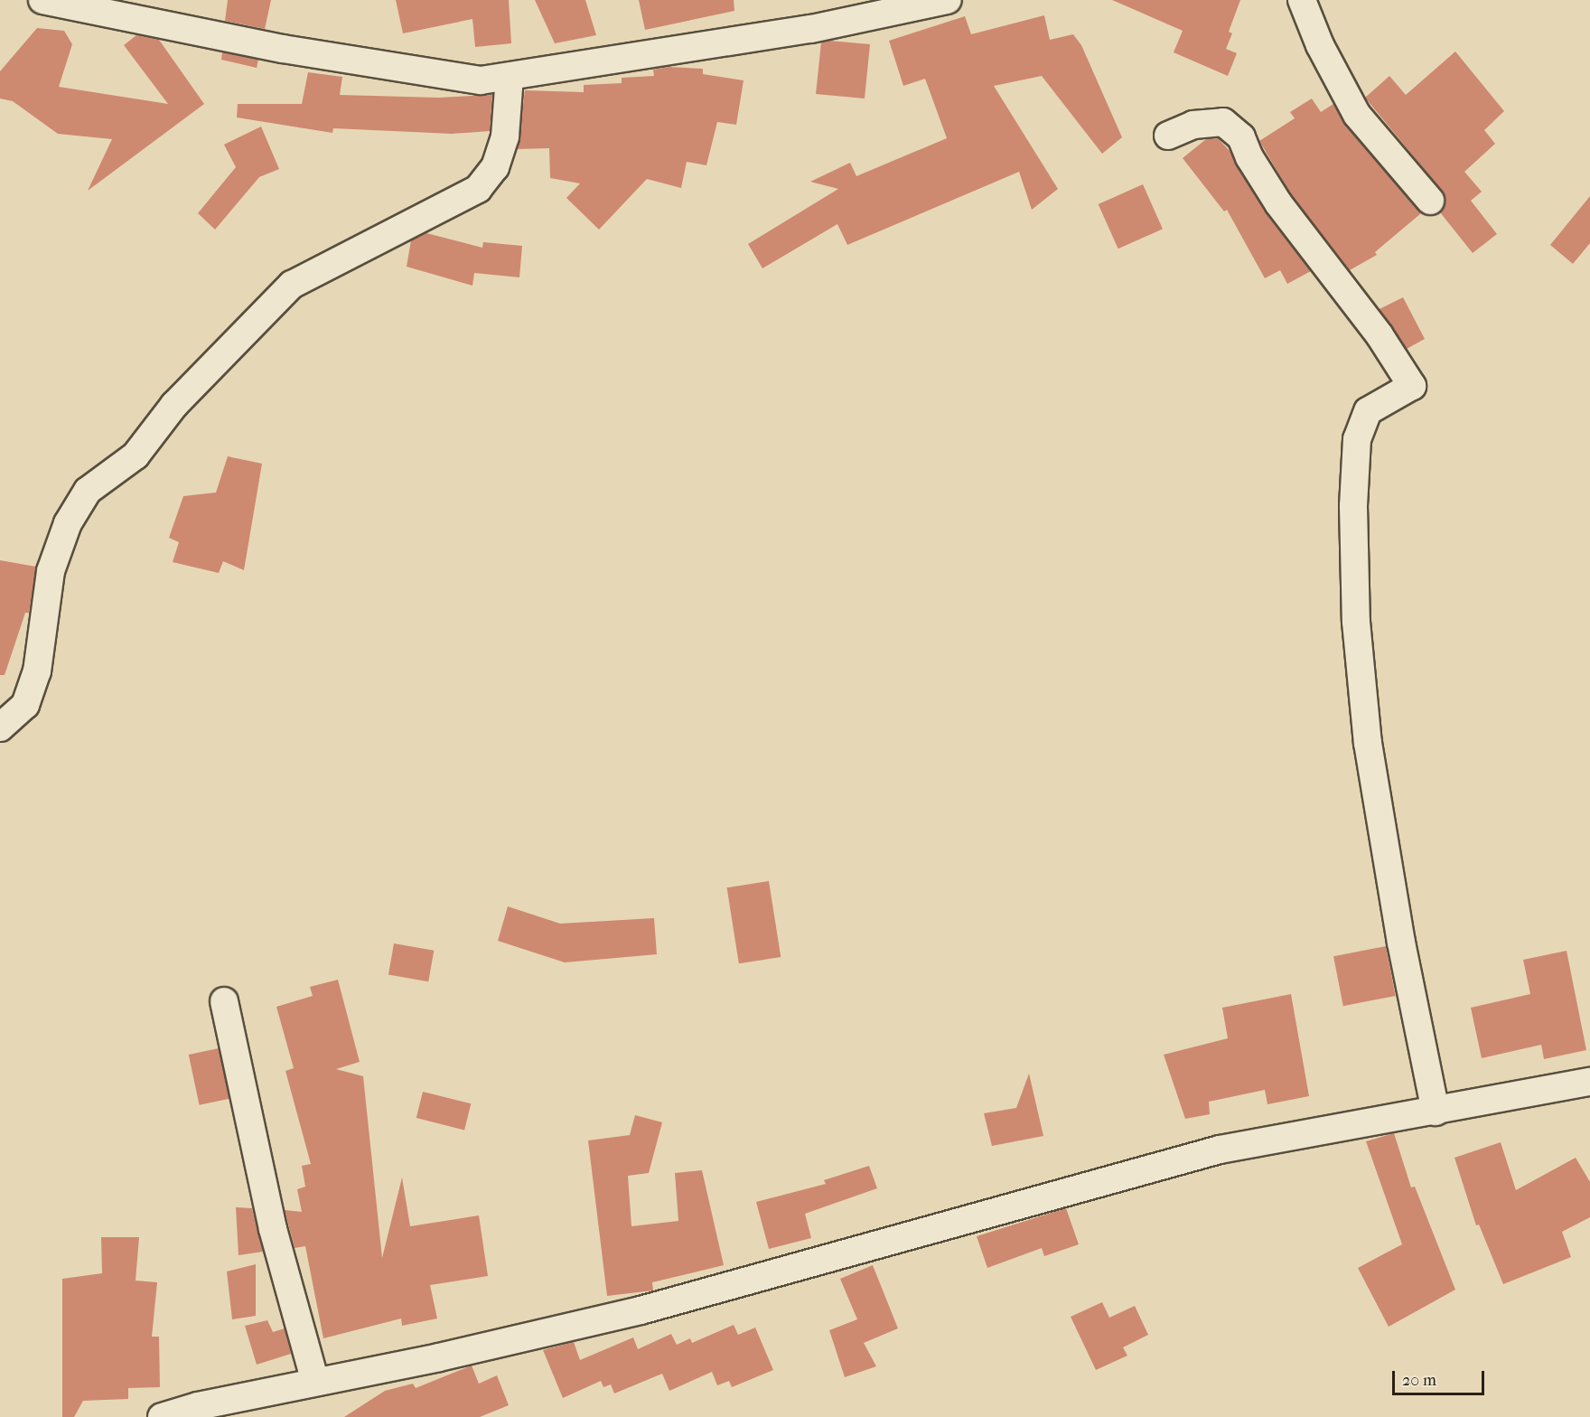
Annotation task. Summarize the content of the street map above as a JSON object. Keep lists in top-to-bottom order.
{
  "scale_bar": "20 m"
}
